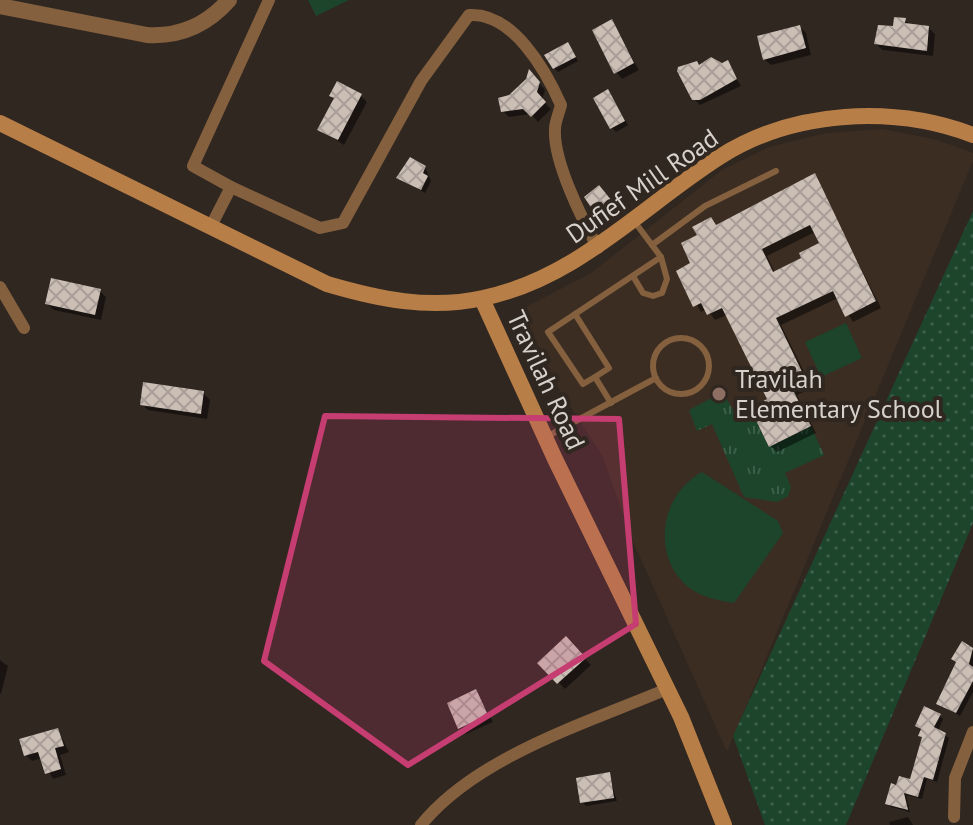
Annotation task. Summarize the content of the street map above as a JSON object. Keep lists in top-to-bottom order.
{
  "streets": {
    "main road": ["Dufief Mill Road", "Travilah Road"]
  },
  "crossings": [
    ["Dufief Mill Road", "Travilah Road"]
  ],
  "places": ["Travilah Elementary School"]
}
